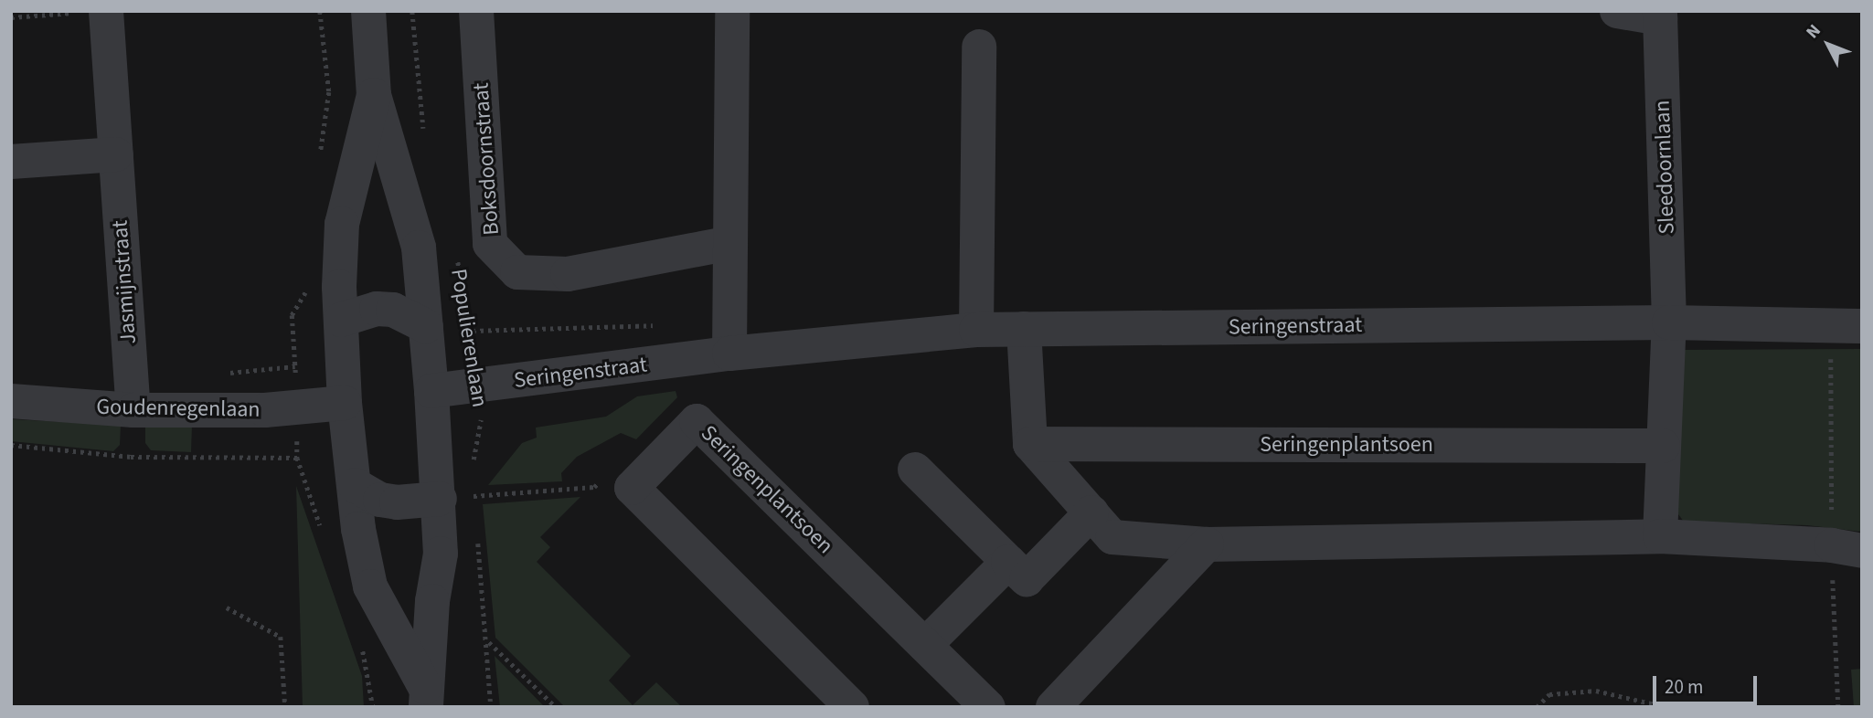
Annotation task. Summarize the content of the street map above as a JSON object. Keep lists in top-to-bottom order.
{
  "streets": {
    "street": [
      "Boksdoornstraat",
      "Sleedoornlaan",
      "Jasmijnstraat",
      "Seringenstraat",
      "Populierenlaan",
      "Goudenregenlaan",
      "Seringenplantsoen"
    ]
  },
  "crossings": [
    ["Sleedoornlaan", "Seringenstraat"],
    ["Jasmijnstraat", "Goudenregenlaan"],
    ["Seringenstraat", "Populierenlaan"],
    ["Populierenlaan", "Goudenregenlaan"]
  ],
  "scale_bar": "20 m",
  "north": "top left"
}
